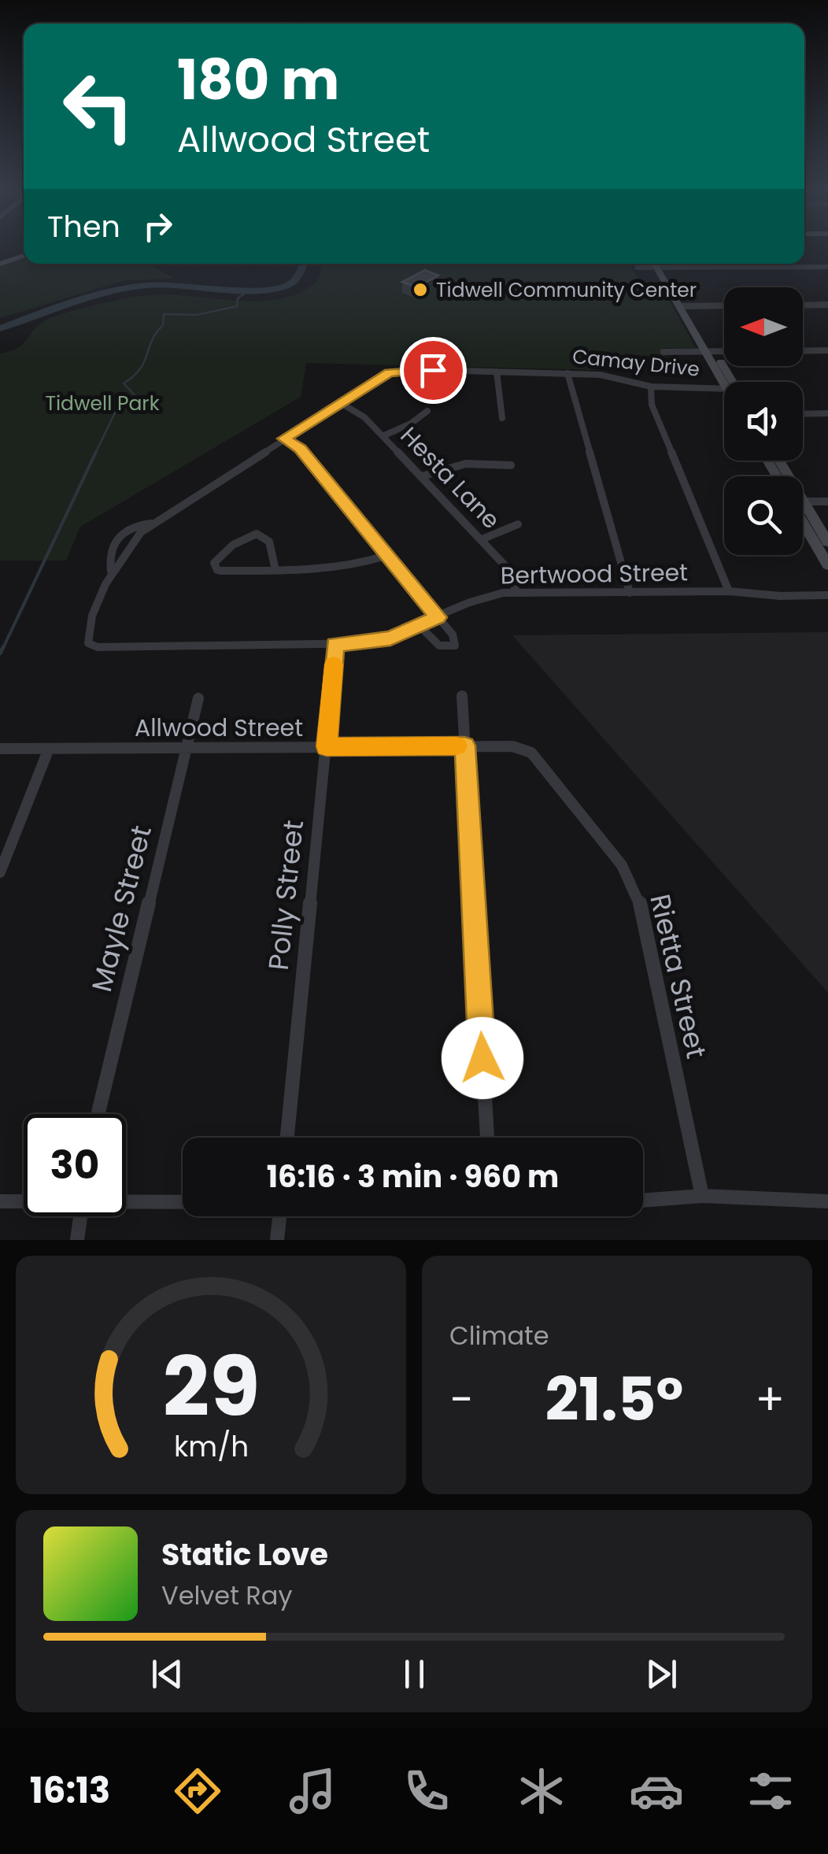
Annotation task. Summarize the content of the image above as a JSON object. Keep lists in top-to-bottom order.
{
  "streets": {
    "street": [
      "Camay Drive",
      "Hesta Lane",
      "Bertwood Street",
      "Allwood Street",
      "Polly Street",
      "Mayle Street",
      "Rietta Street"
    ]
  },
  "crossings": [
    ["Camay Drive", "Hesta Lane"],
    ["Camay Drive", "Bertwood Street"],
    ["Hesta Lane", "Bertwood Street"],
    ["Bertwood Street", "Polly Street"],
    ["Allwood Street", "Polly Street"],
    ["Allwood Street", "Mayle Street"],
    ["Allwood Street", "Rietta Street"]
  ],
  "parks": ["Tidwell Park"],
  "places": ["Tidwell Community Center"],
  "north": "left",
  "page": {
    "turn": ["180 m", "Allwood Street"],
    "then": "Then",
    "limit": "30",
    "trip": "16:16 · 3 min · 960 m",
    "tile": "Climate",
    "heat": ["−", "21.5°", "+"],
    "song": ["Static Love", "Velvet Ray"],
    "tabs": "16:13",
    "gauge": ["29", "km/h"]
  }
}
